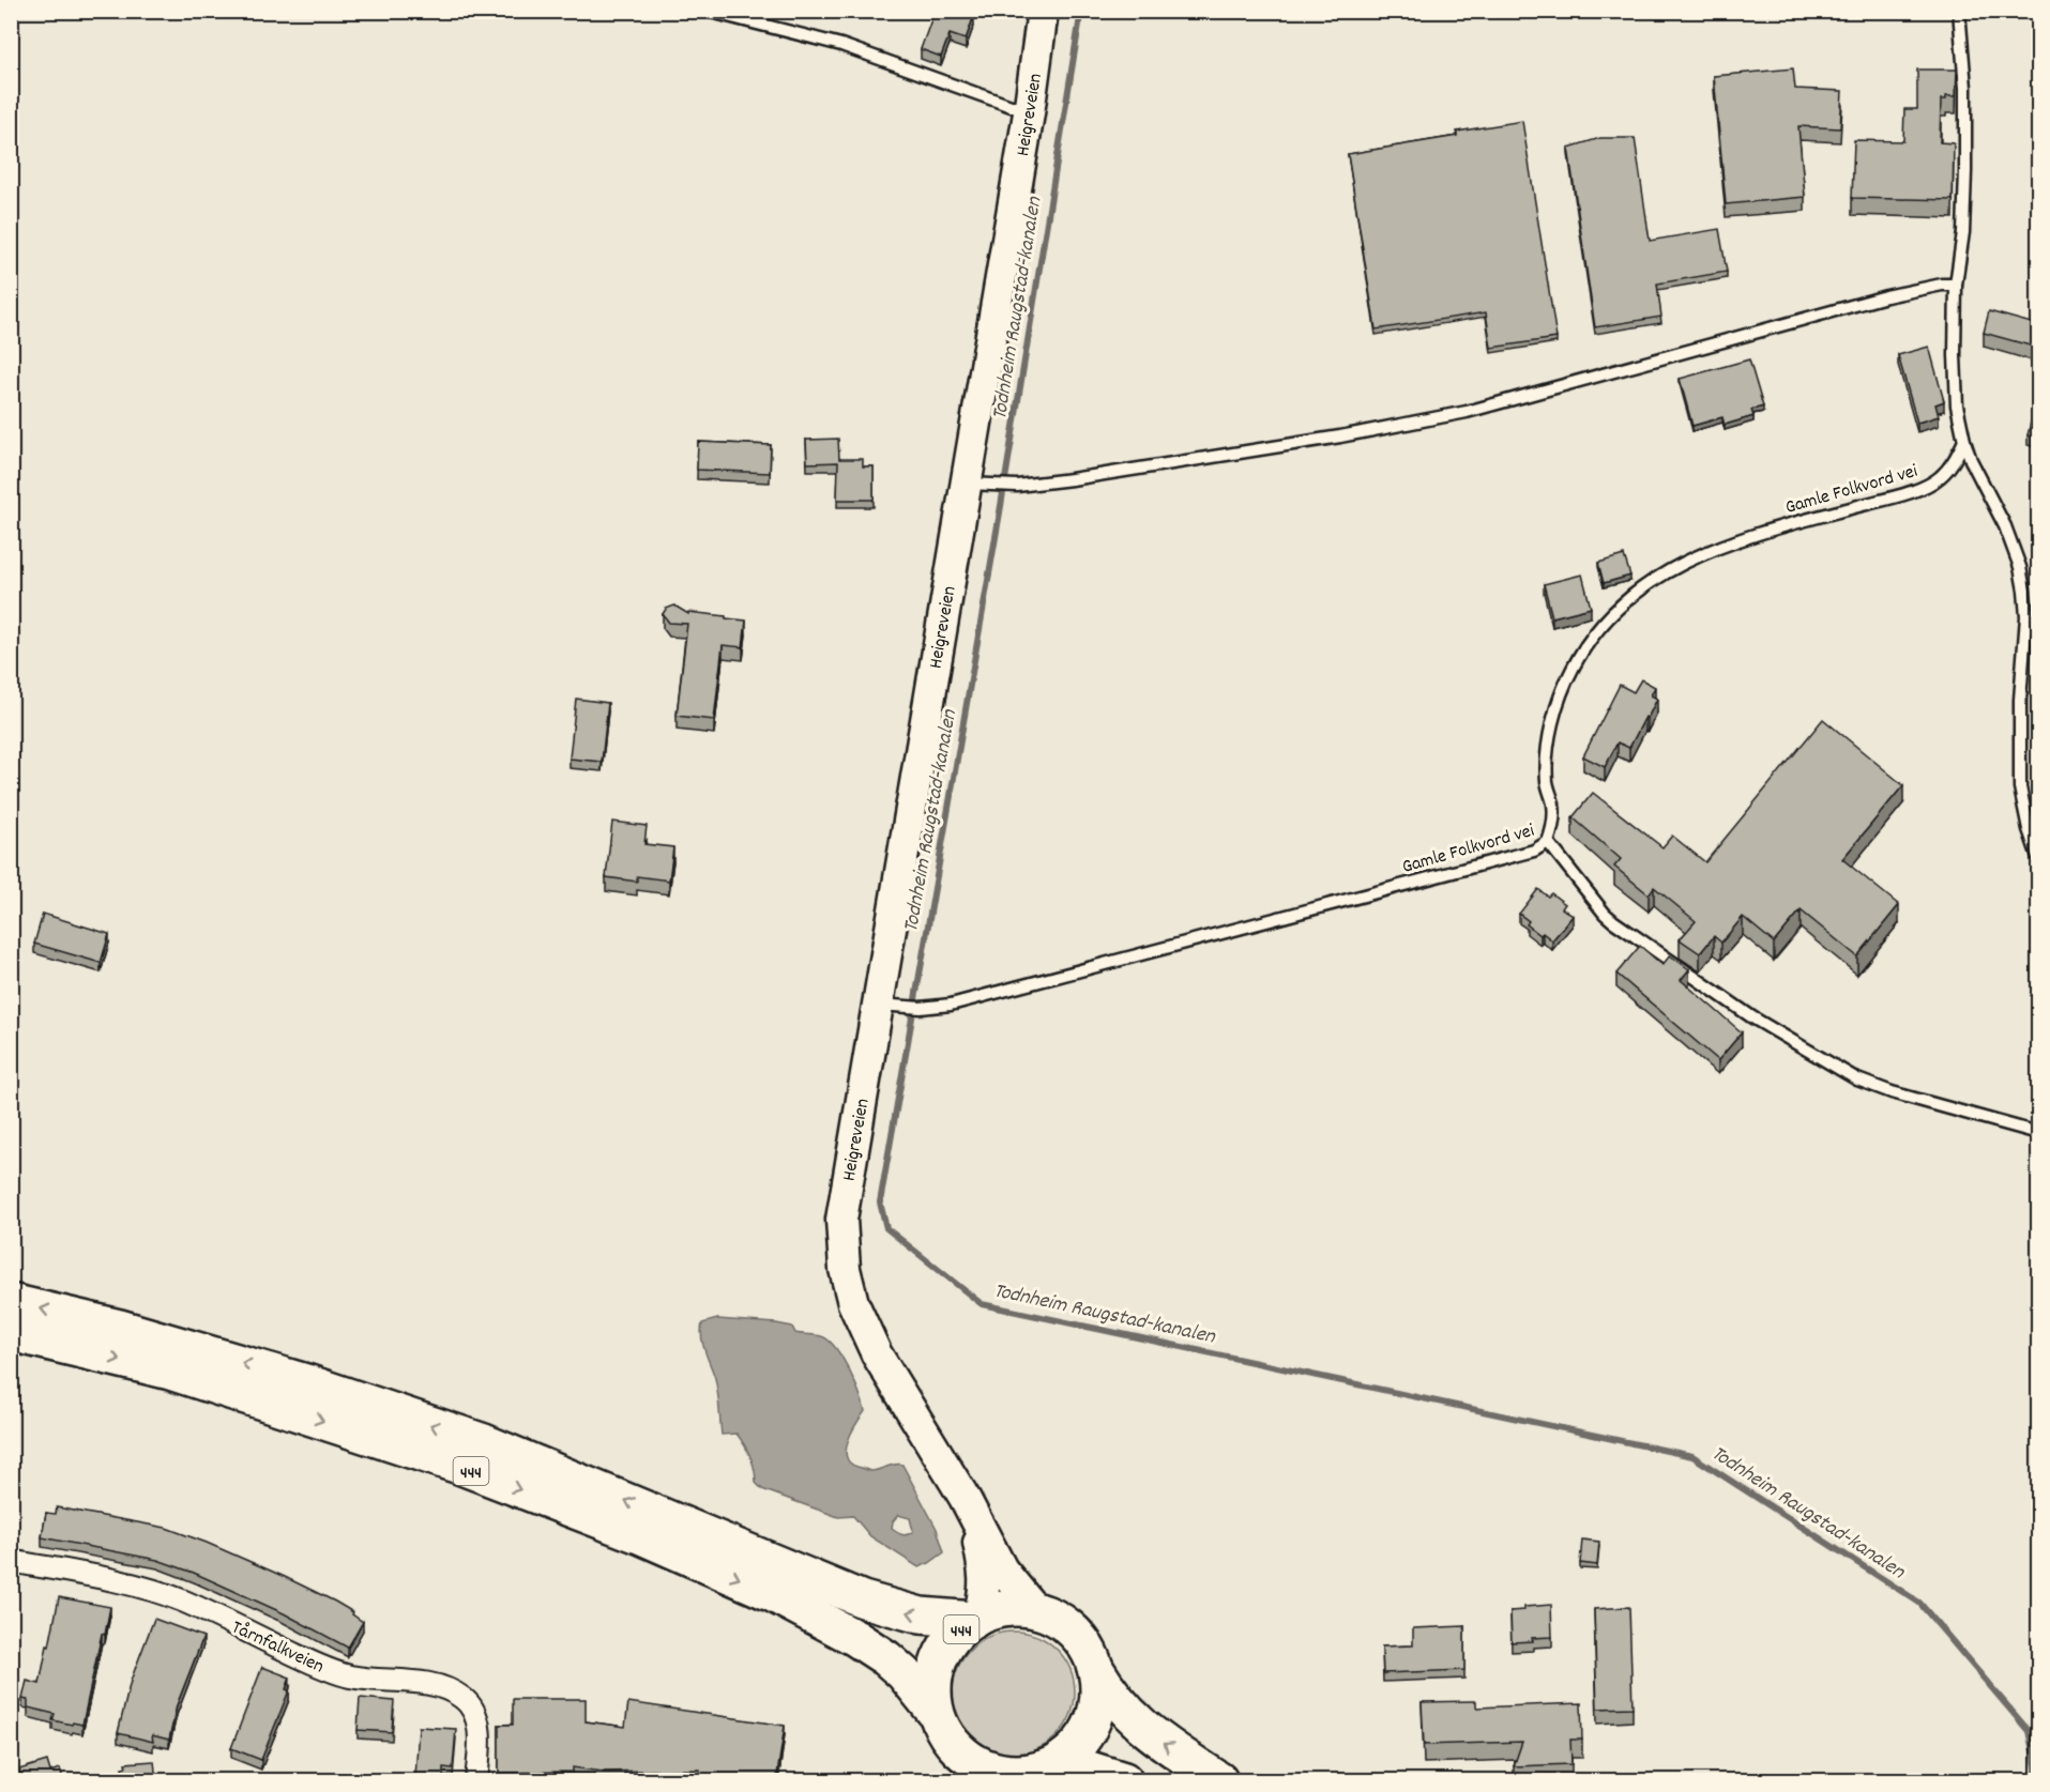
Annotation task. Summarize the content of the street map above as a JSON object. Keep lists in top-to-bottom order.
{
  "streets": {
    "highway": ["444"],
    "main road": ["Heigreveien"],
    "street": ["Tårnfalkveien"],
    "lane": ["Gamle Folkvord vei"]
  },
  "crossings": [
    ["Heigreveien", "Gamle Folkvord vei"],
    ["Heigreveien", "444"]
  ],
  "water": ["Todnheim Raugstad-kanalen"]
}
